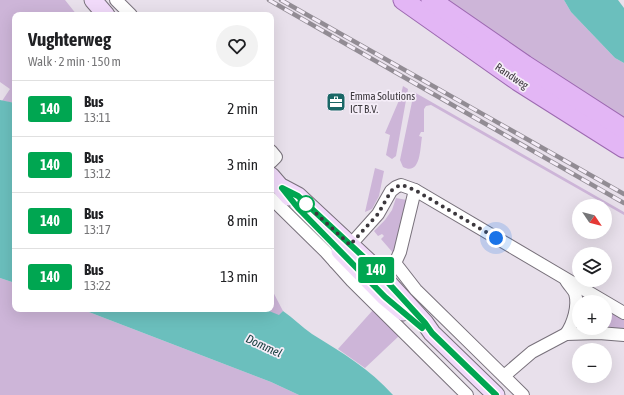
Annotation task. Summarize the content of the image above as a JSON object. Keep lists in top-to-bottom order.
{
  "streets": {
    "main road": ["Randweg"]
  },
  "water": ["Dommel"],
  "places": {
    "office": ["Emma Solutions ICT B.V."]
  },
  "lines": ["bus line 140"],
  "north": "bottom right",
  "page": {
    "on_map": "140",
    "heading": ["Vughterweg", "Walk · 2 min · 150 m"],
    "list": [
      {
        "mark": "140",
        "name": "Bus",
        "note": "13:11",
        "value": "2 min"
      },
      {
        "mark": "140",
        "name": "Bus",
        "note": "13:12",
        "value": "3 min"
      },
      {
        "mark": "140",
        "name": "Bus",
        "note": "13:17",
        "value": "8 min"
      },
      {
        "mark": "140",
        "name": "Bus",
        "note": "13:22",
        "value": "13 min"
      }
    ],
    "map_buttons": ["+", "−"]
  }
}
